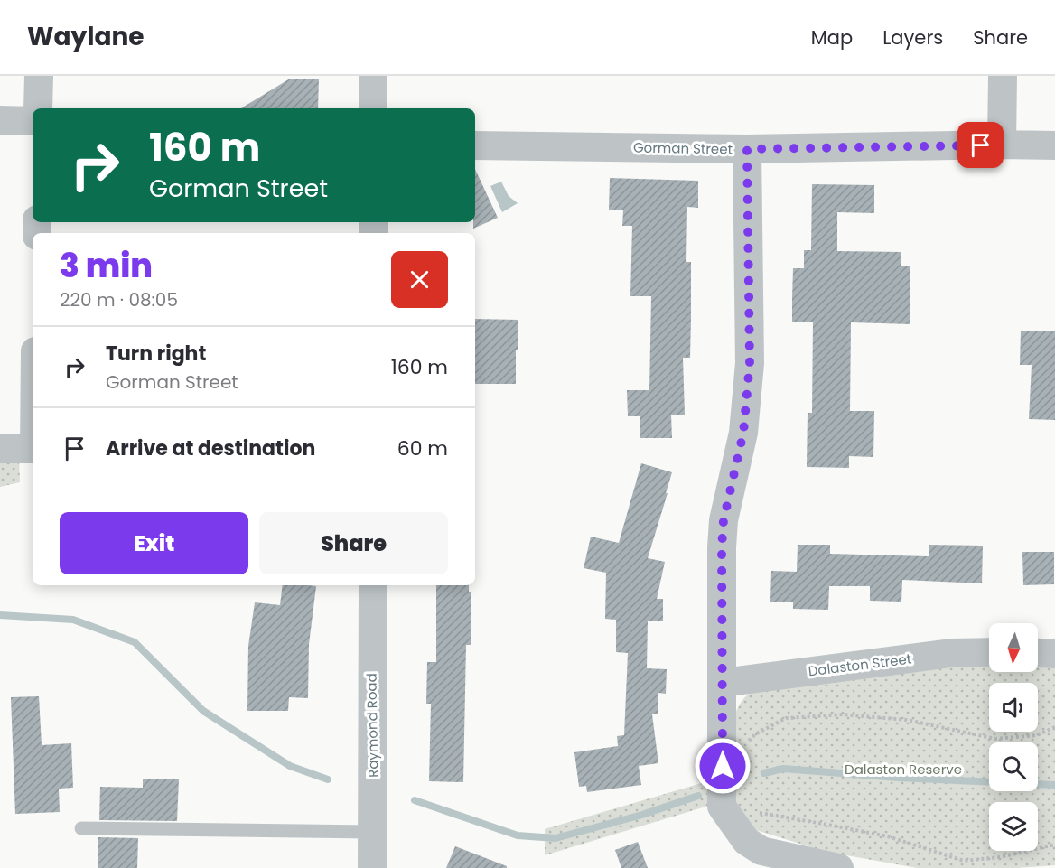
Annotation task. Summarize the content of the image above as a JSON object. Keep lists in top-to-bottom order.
{
  "streets": {
    "street": ["Gorman Street", "Dalaston Street", "Raymond Road"]
  },
  "parks": ["Dalaston Reserve"],
  "north": "bottom",
  "page": {
    "header": "Waylane",
    "nav": ["Map", "Layers", "Share"],
    "turn": ["160 m", "Gorman Street"],
    "heading": ["3 min", "220 m · 08:05"],
    "list": [
      {
        "name": "Turn right",
        "note": "Gorman Street",
        "value": "160 m"
      },
      {
        "name": "Arrive at destination",
        "value": "60 m"
      }
    ],
    "buttons": ["Exit", "Share"]
  }
}
